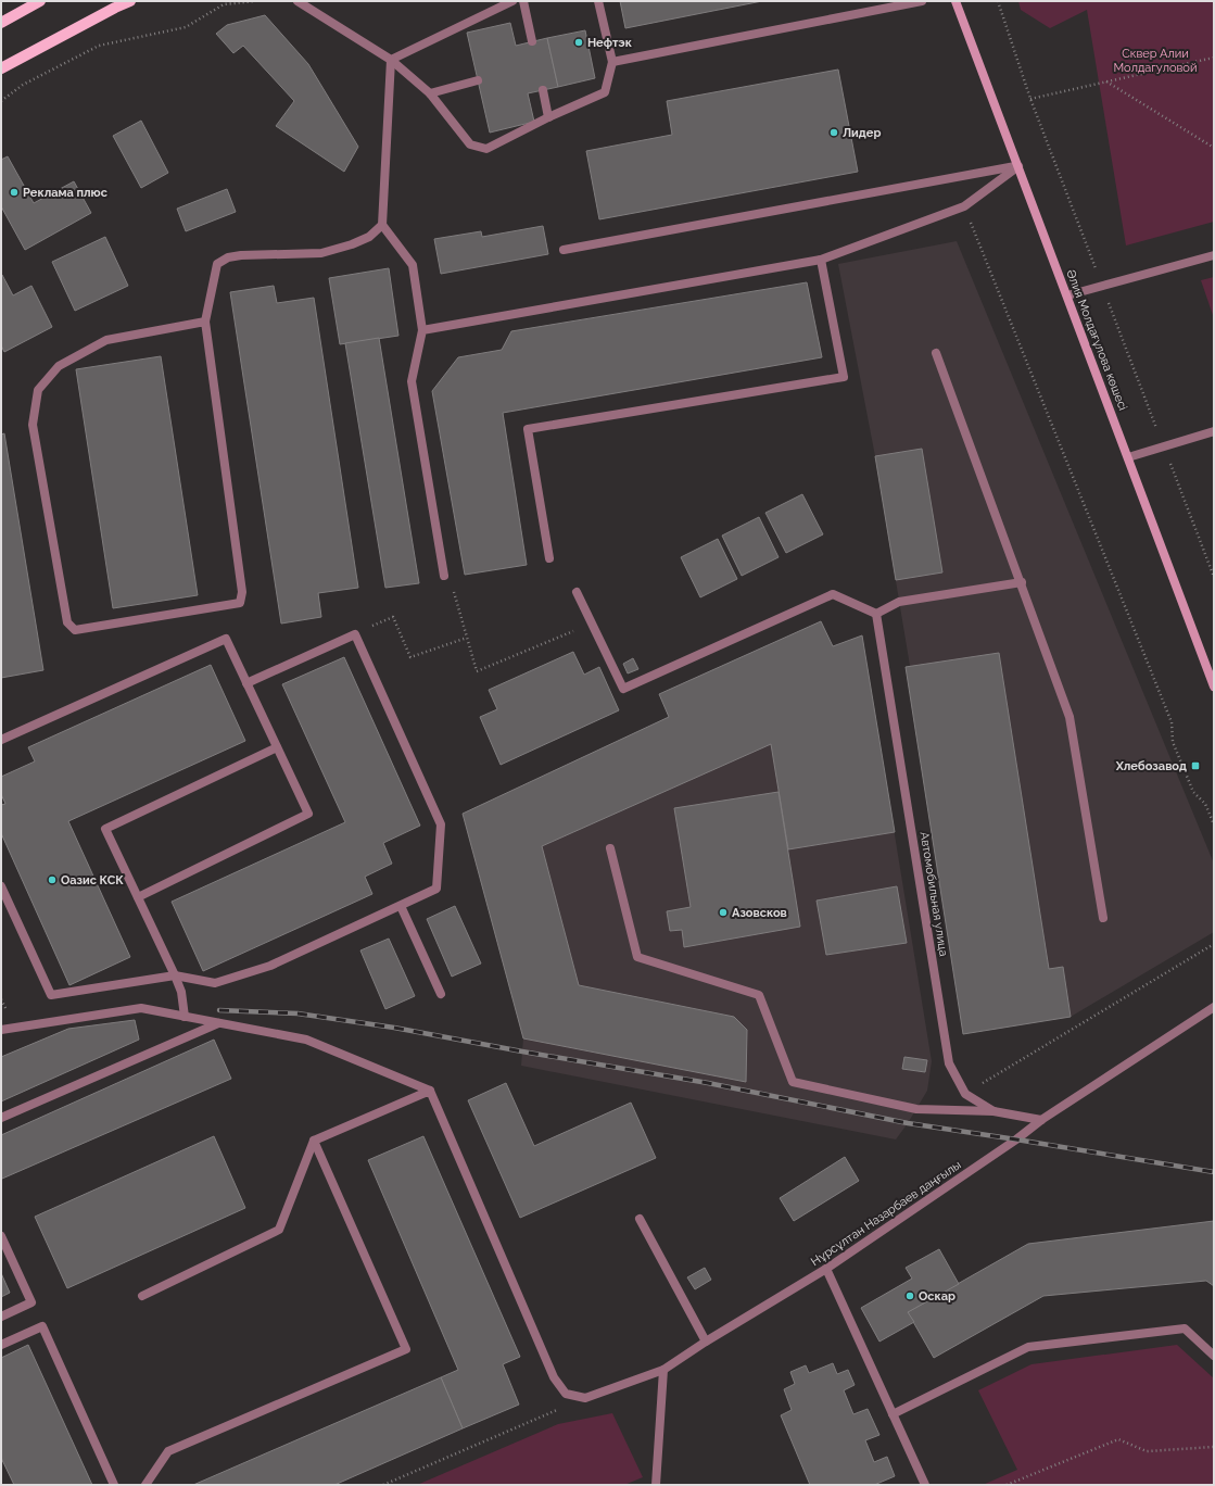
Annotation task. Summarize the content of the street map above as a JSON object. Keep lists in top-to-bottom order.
{
  "streets": {
    "main road": ["Әлия Молдағұлова көшесі"],
    "street": ["Автомобильная улица", "Нұрсұлтан Назарбаев даңғылы"]
  },
  "parks": ["Сквер Алии Молдагуловой"],
  "places": {
    "other": [
      "Нефтэк",
      "Лидер",
      "Реклама плюс",
      "Оазис КСК",
      "Азовсков",
      "Оскар"
    ],
    "transit": ["Хлебозавод"]
  }
}
